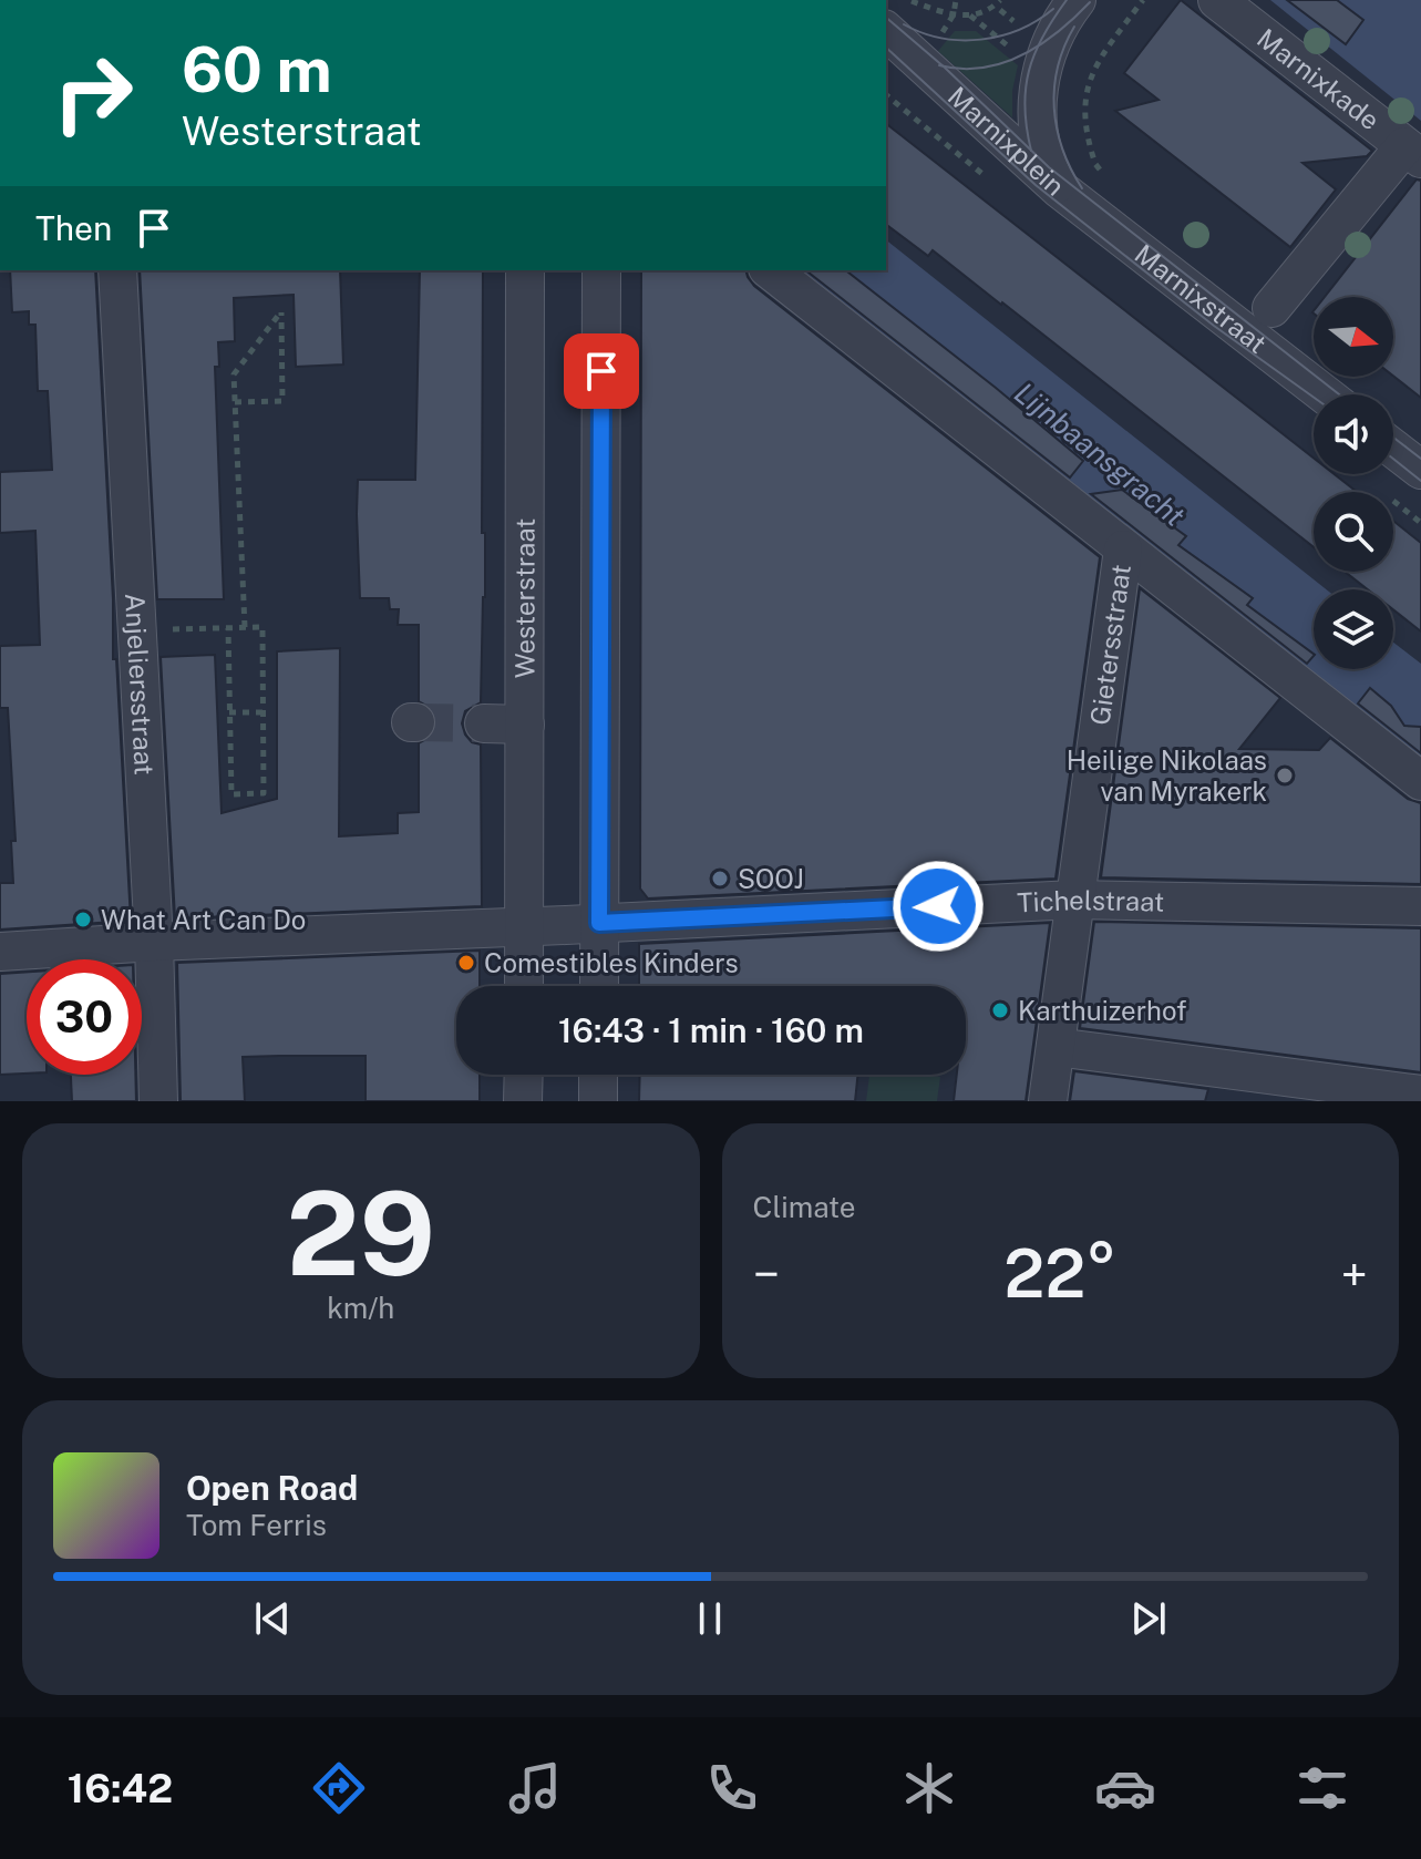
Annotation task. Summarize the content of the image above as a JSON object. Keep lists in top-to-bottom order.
{
  "streets": {
    "street": [
      "Marnixkade",
      "Marnixplein",
      "Marnixstraat",
      "Westerstraat",
      "Gietersstraat",
      "Anjeliersstraat",
      "Tichelstraat"
    ]
  },
  "crossings": [
    ["Marnixplein", "Marnixstraat"],
    ["Gietersstraat", "Tichelstraat"]
  ],
  "water": ["Lijnbaansgracht"],
  "places": [
    "Heilige Nikolaas van Myrakerk",
    "SOOJ",
    "What Art Can Do",
    "Comestibles Kinders",
    "Karthuizerhof"
  ],
  "north": "right",
  "page": {
    "turn": ["60 m", "Westerstraat"],
    "then": "Then",
    "limit": "30",
    "trip": "16:43 · 1 min · 160 m",
    "tile": [
      ["29", "km/h"],
      "Climate"
    ],
    "heat": ["−", "22°", "+"],
    "song": ["Open Road", "Tom Ferris"],
    "tabs": "16:42"
  }
}
